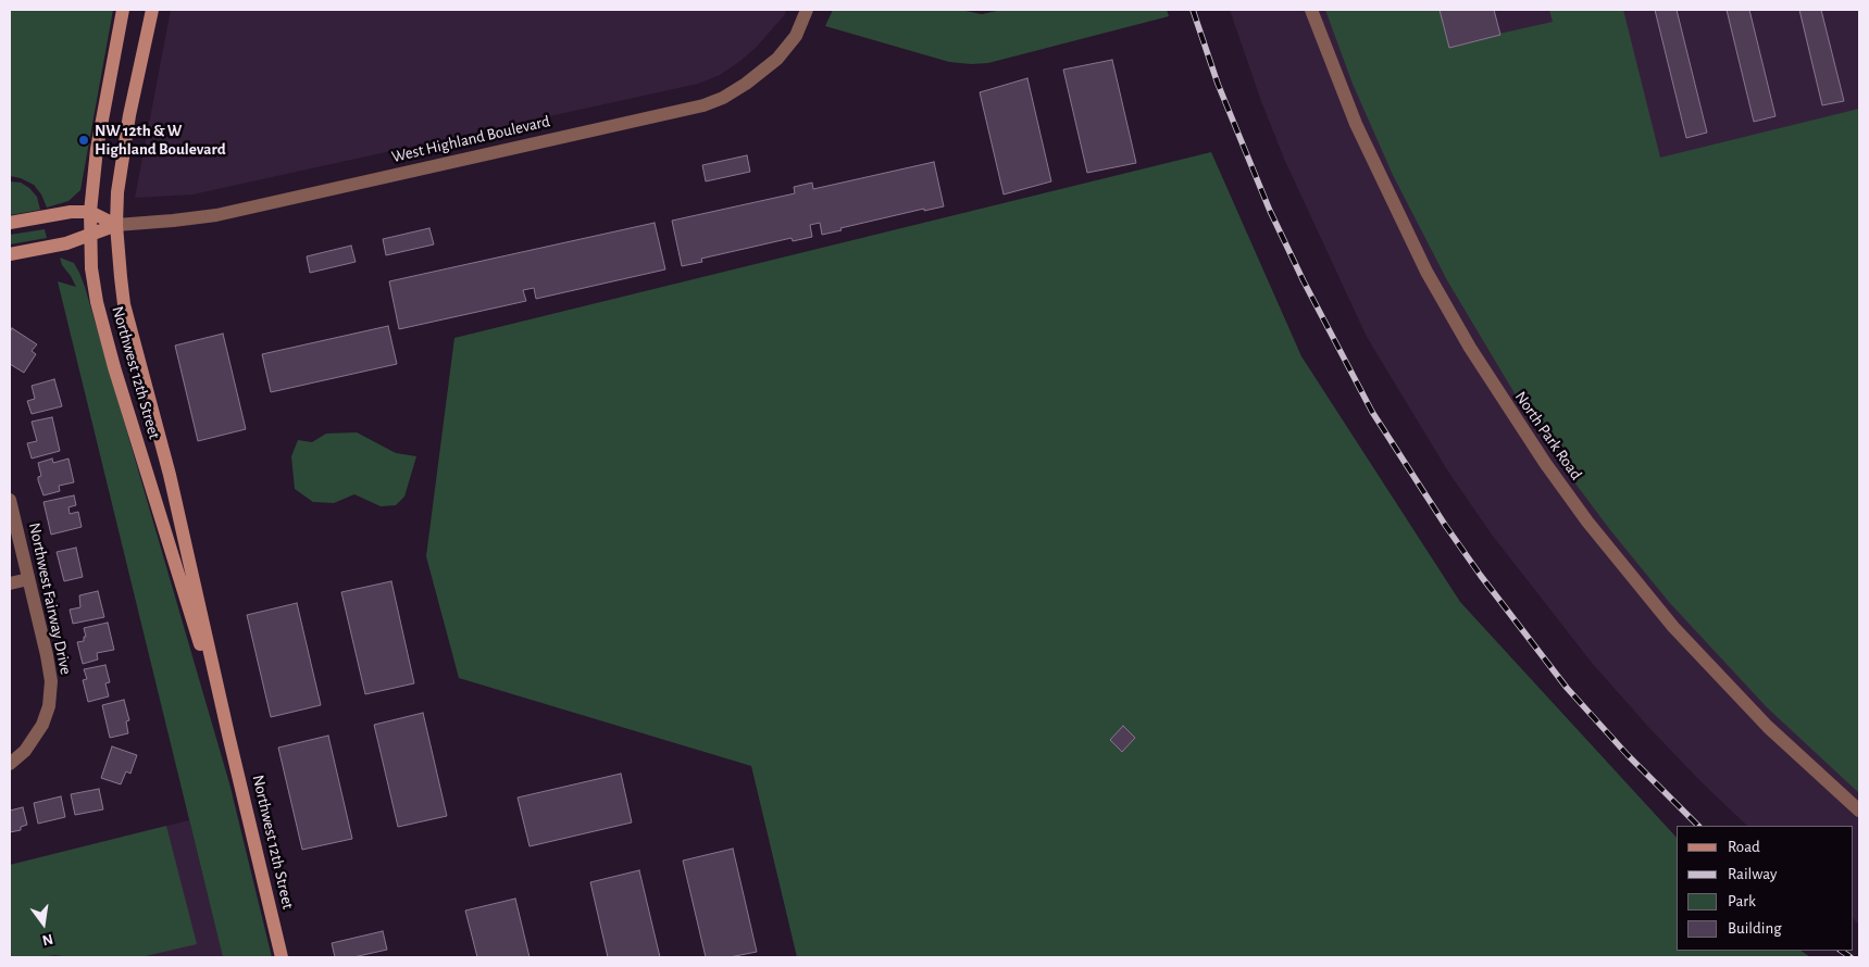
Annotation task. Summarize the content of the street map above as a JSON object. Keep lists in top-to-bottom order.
{
  "streets": {
    "main road": ["West Highland Boulevard", "Northwest 12th Street"],
    "street": ["North Park Road", "Northwest Fairway Drive"]
  },
  "crossings": [
    ["West Highland Boulevard", "Northwest 12th Street"]
  ],
  "places": ["NW 12th & W Highland Boulevard"],
  "legend": [
    "Road",
    "Railway",
    "Park",
    "Building"
  ],
  "north": "bottom"
}
